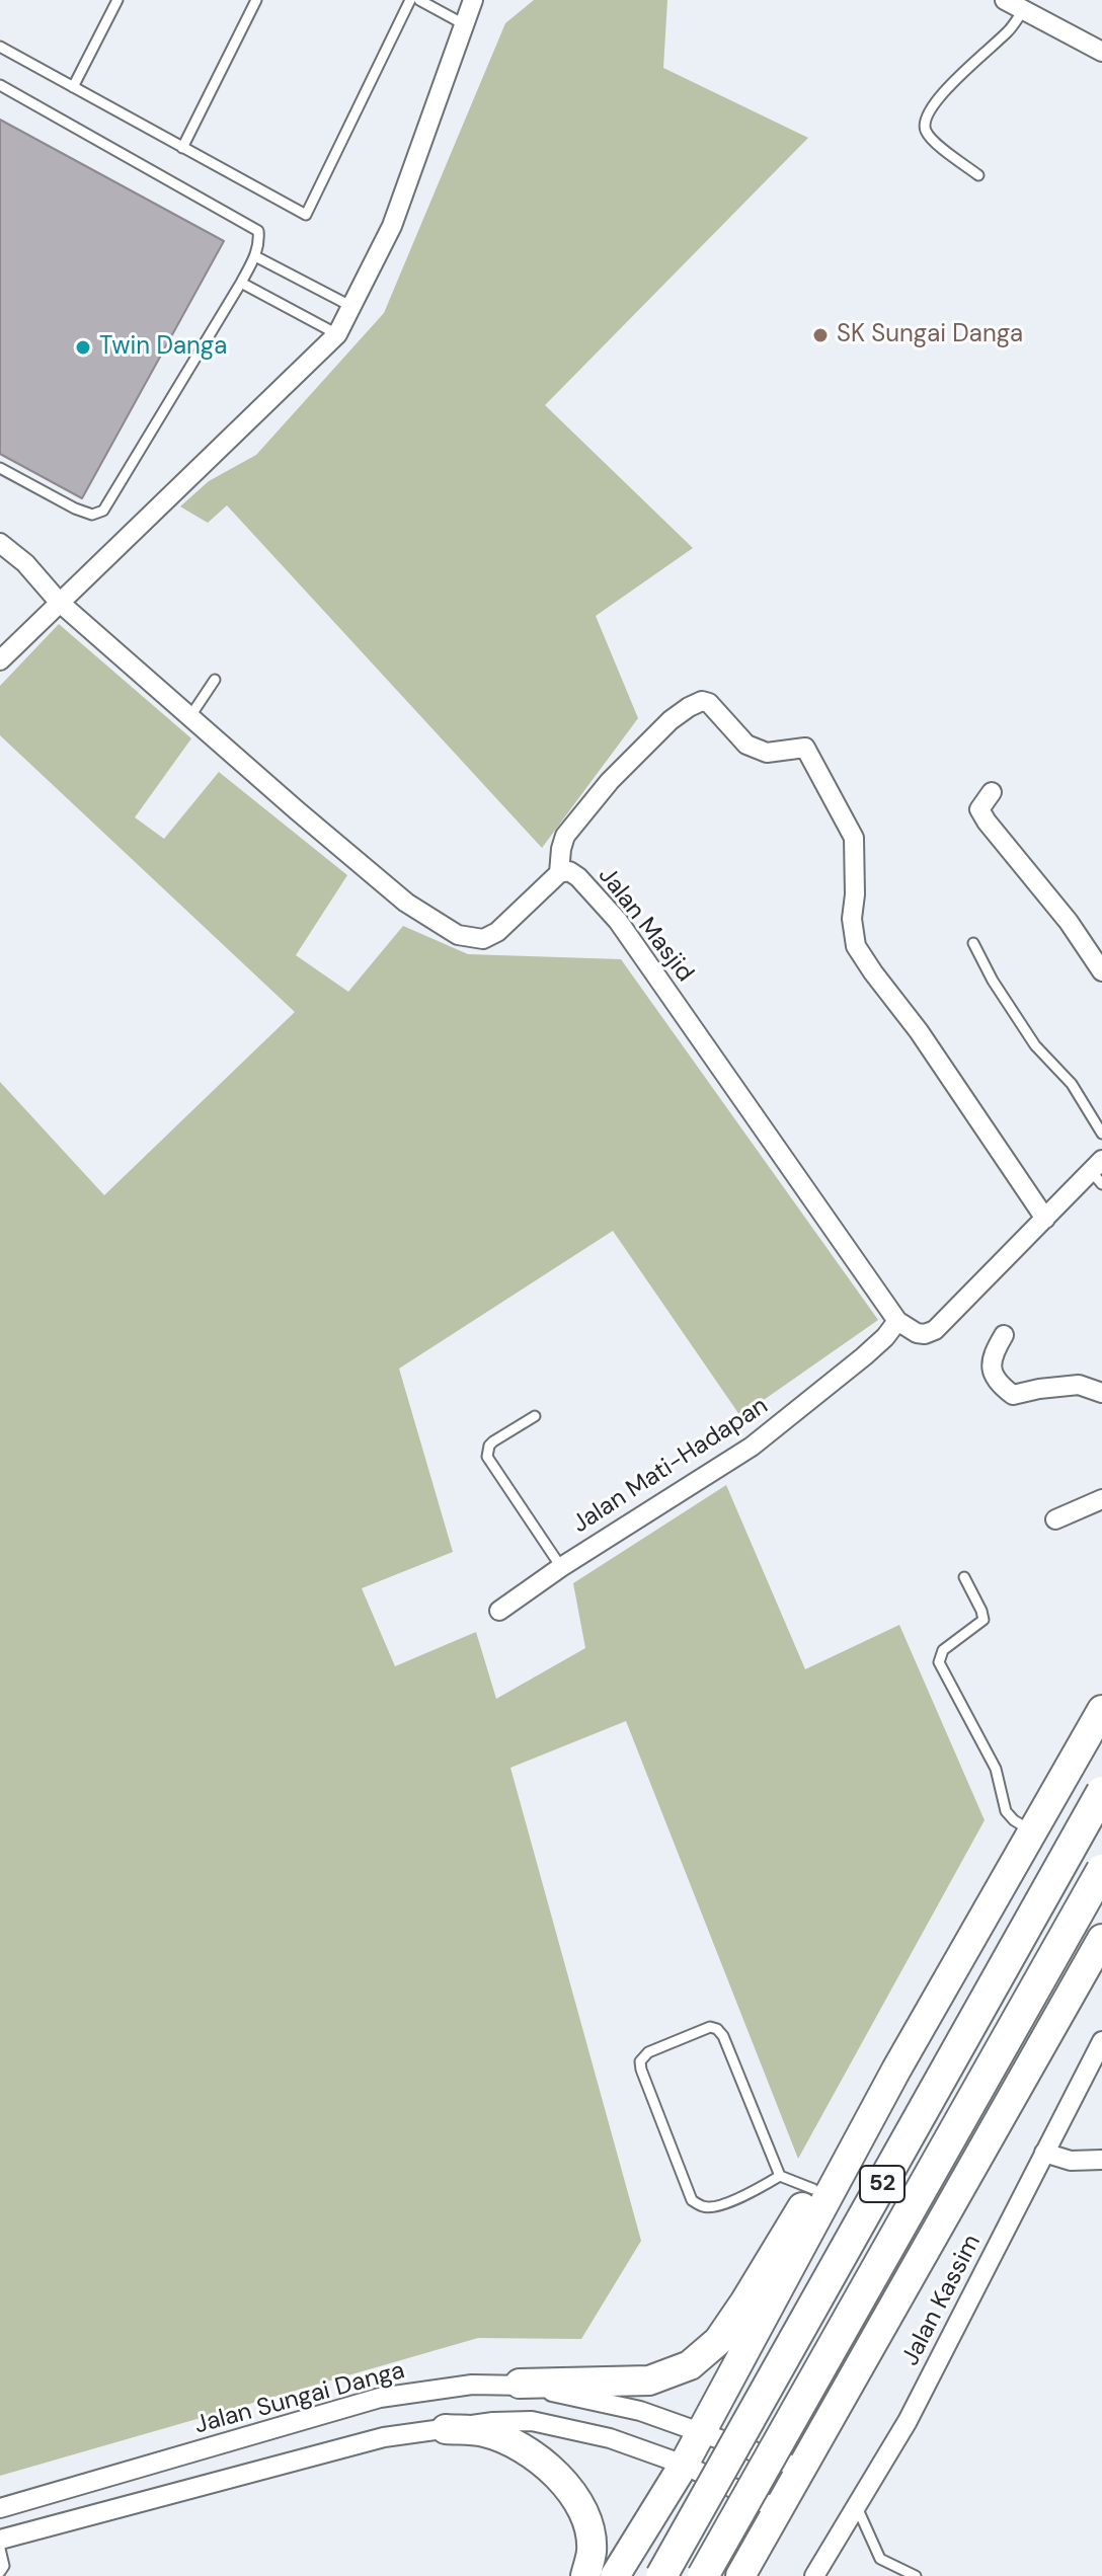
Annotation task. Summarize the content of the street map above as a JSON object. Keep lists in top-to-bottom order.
{
  "streets": {
    "highway": ["52"],
    "street": [
      "Jalan Masjid",
      "Jalan Mati-Hadapan",
      "Jalan Kassim",
      "Jalan Sungai Danga"
    ]
  },
  "crossings": [
    ["Jalan Masjid", "Jalan Mati-Hadapan"]
  ],
  "places": ["SK Sungai Danga", "Twin Danga"]
}
